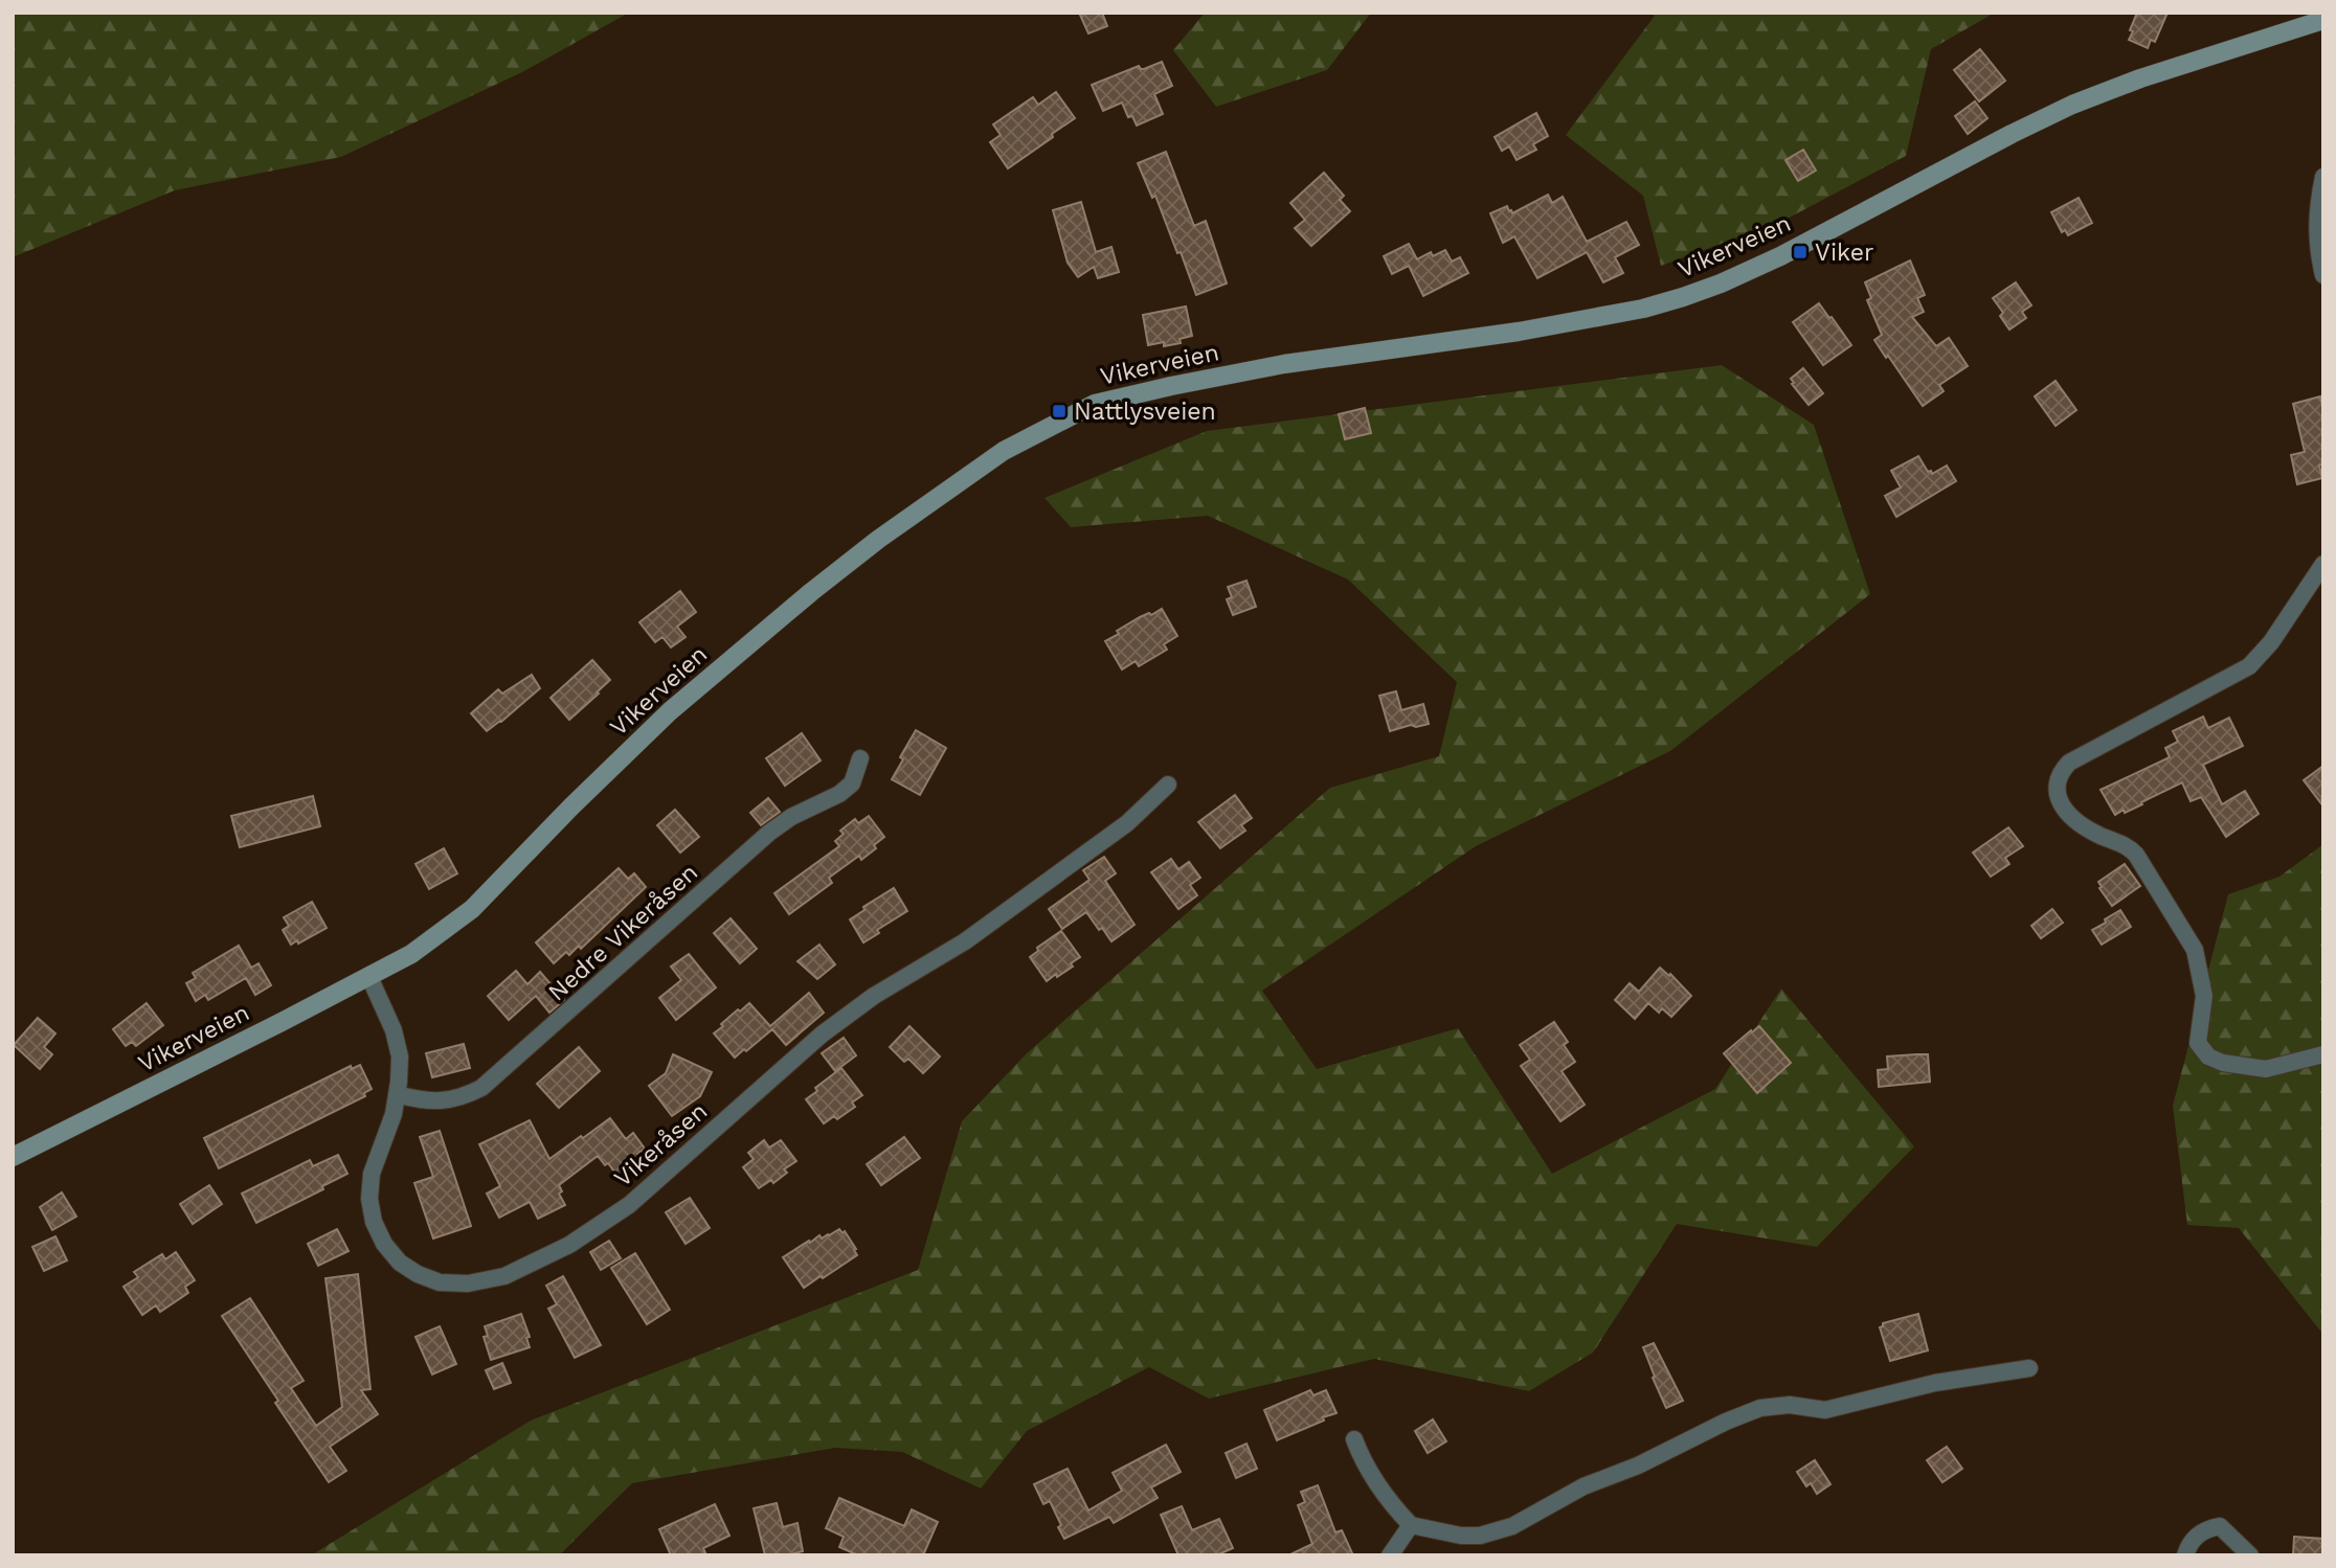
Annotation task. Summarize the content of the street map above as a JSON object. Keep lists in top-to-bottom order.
{
  "streets": {
    "main road": ["Vikerveien"],
    "street": ["Nedre Vikeråsen", "Vikeråsen"]
  },
  "crossings": [
    ["Vikerveien", "Vikeråsen"],
    ["Nedre Vikeråsen", "Vikeråsen"]
  ],
  "places": {
    "transit": ["Viker", "Nattlysveien"]
  }
}
